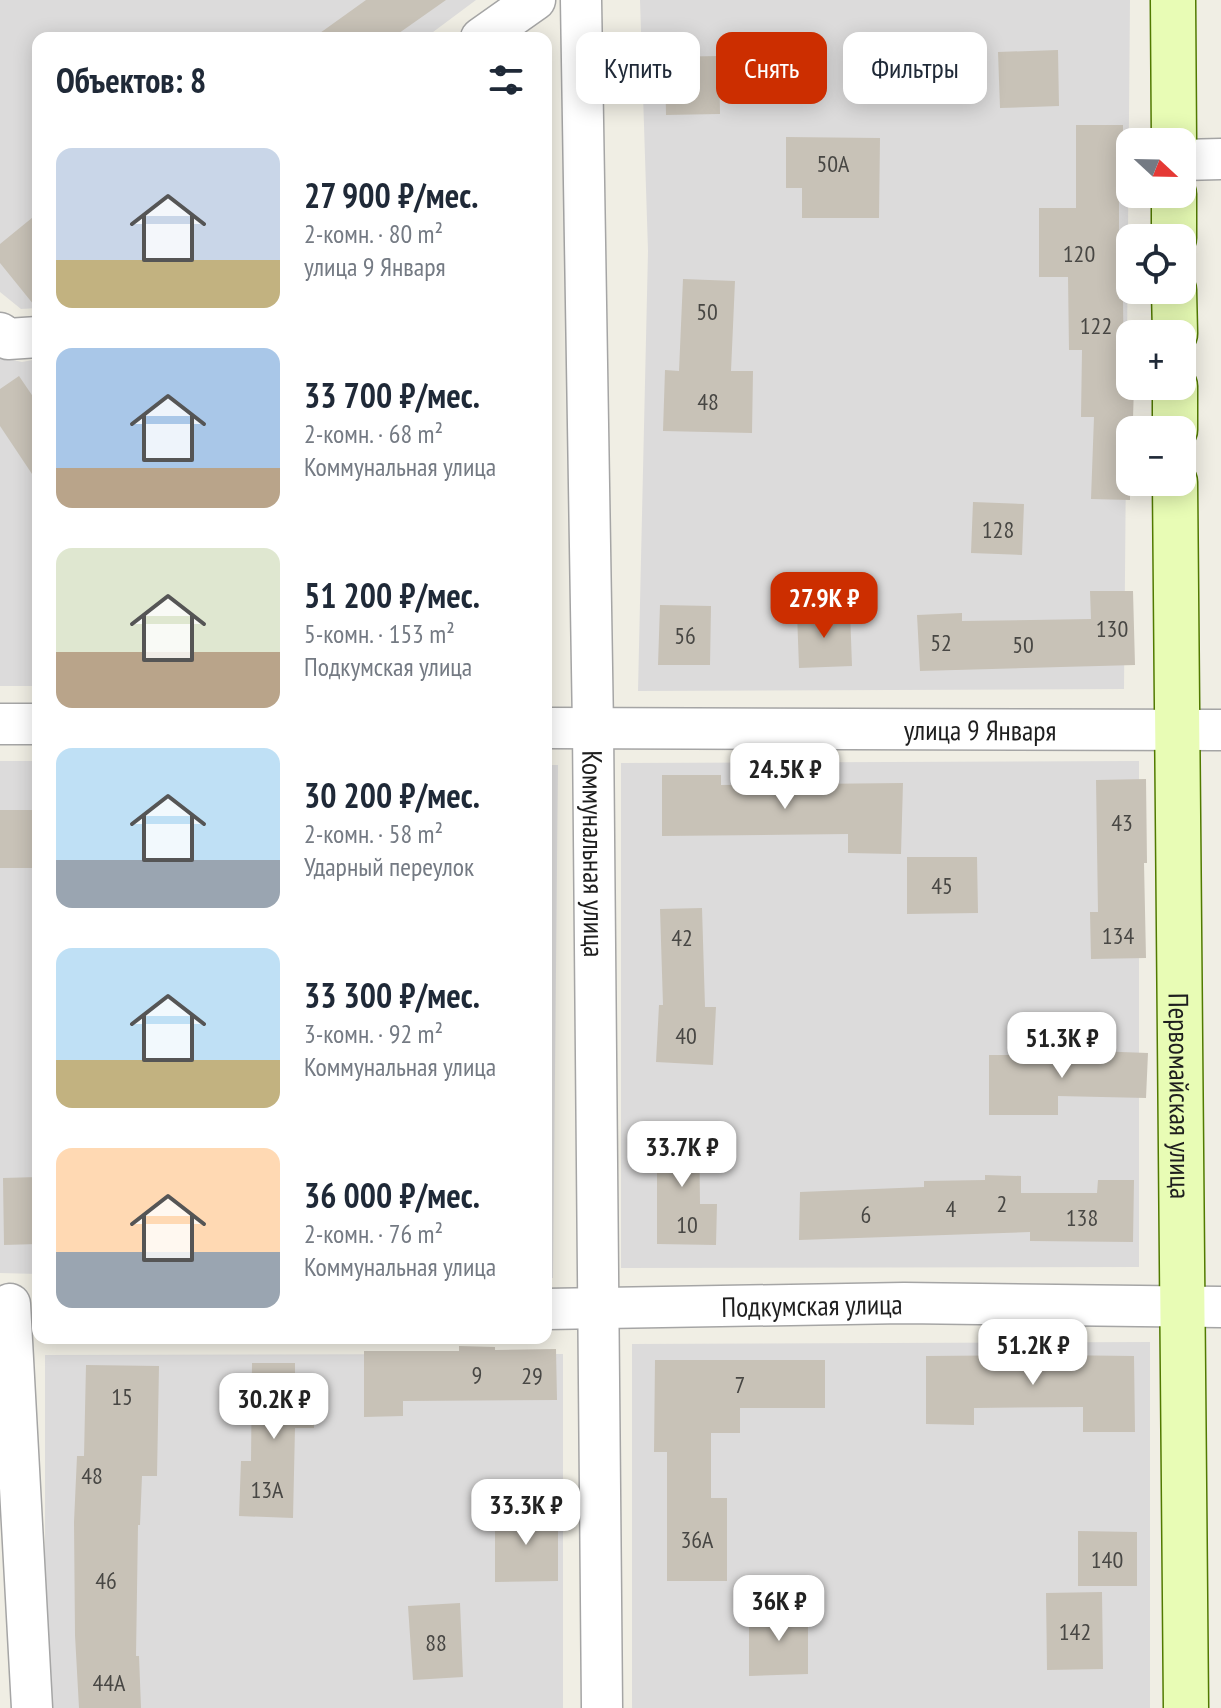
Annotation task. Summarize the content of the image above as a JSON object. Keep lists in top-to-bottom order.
{
  "streets": {
    "main road": ["Первомайская улица"],
    "street": ["улица 9 Января", "Коммунальная улица", "Подкумская улица"]
  },
  "crossings": [
    ["улица 9 Января", "Коммунальная улица"],
    ["улица 9 Января", "Первомайская улица"],
    ["Коммунальная улица", "Подкумская улица"],
    ["Первомайская улица", "Подкумская улица"]
  ],
  "house_numbers": [
    "50А",
    "120",
    "50",
    "122",
    "48",
    "128",
    "130",
    "56",
    "52",
    "50",
    "43",
    "45",
    "134",
    "42",
    "40",
    "2",
    "4",
    "6",
    "138",
    "10",
    "9",
    "29",
    "7",
    "15",
    "48",
    "13А",
    "36А",
    "140",
    "46",
    "142",
    "88",
    "44А"
  ],
  "north": "right",
  "page": {
    "chip": ["Купить", "Снять", "Фильтры"],
    "heading": "Объектов: 8",
    "map_buttons": ["+", "−"],
    "list": [
      {
        "name": "27 900 ₽/мес.",
        "note": "2-комн. · 80 m² · улица 9 Января"
      },
      {
        "name": "33 700 ₽/мес.",
        "note": "2-комн. · 68 m² · Коммунальная улица"
      },
      {
        "name": "51 200 ₽/мес.",
        "note": "5-комн. · 153 m² · Подкумская улица"
      },
      {
        "name": "30 200 ₽/мес.",
        "note": "2-комн. · 58 m² · Ударный переулок"
      },
      {
        "name": "33 300 ₽/мес.",
        "note": "3-комн. · 92 m² · Коммунальная улица"
      },
      {
        "name": "36 000 ₽/мес.",
        "note": "2-комн. · 76 m² · Коммунальная улица"
      }
    ],
    "price": [
      "27.9K ₽",
      "24.5K ₽",
      "51.3K ₽",
      "33.7K ₽",
      "51.2K ₽",
      "30.2K ₽",
      "33.3K ₽",
      "36K ₽"
    ]
  }
}
